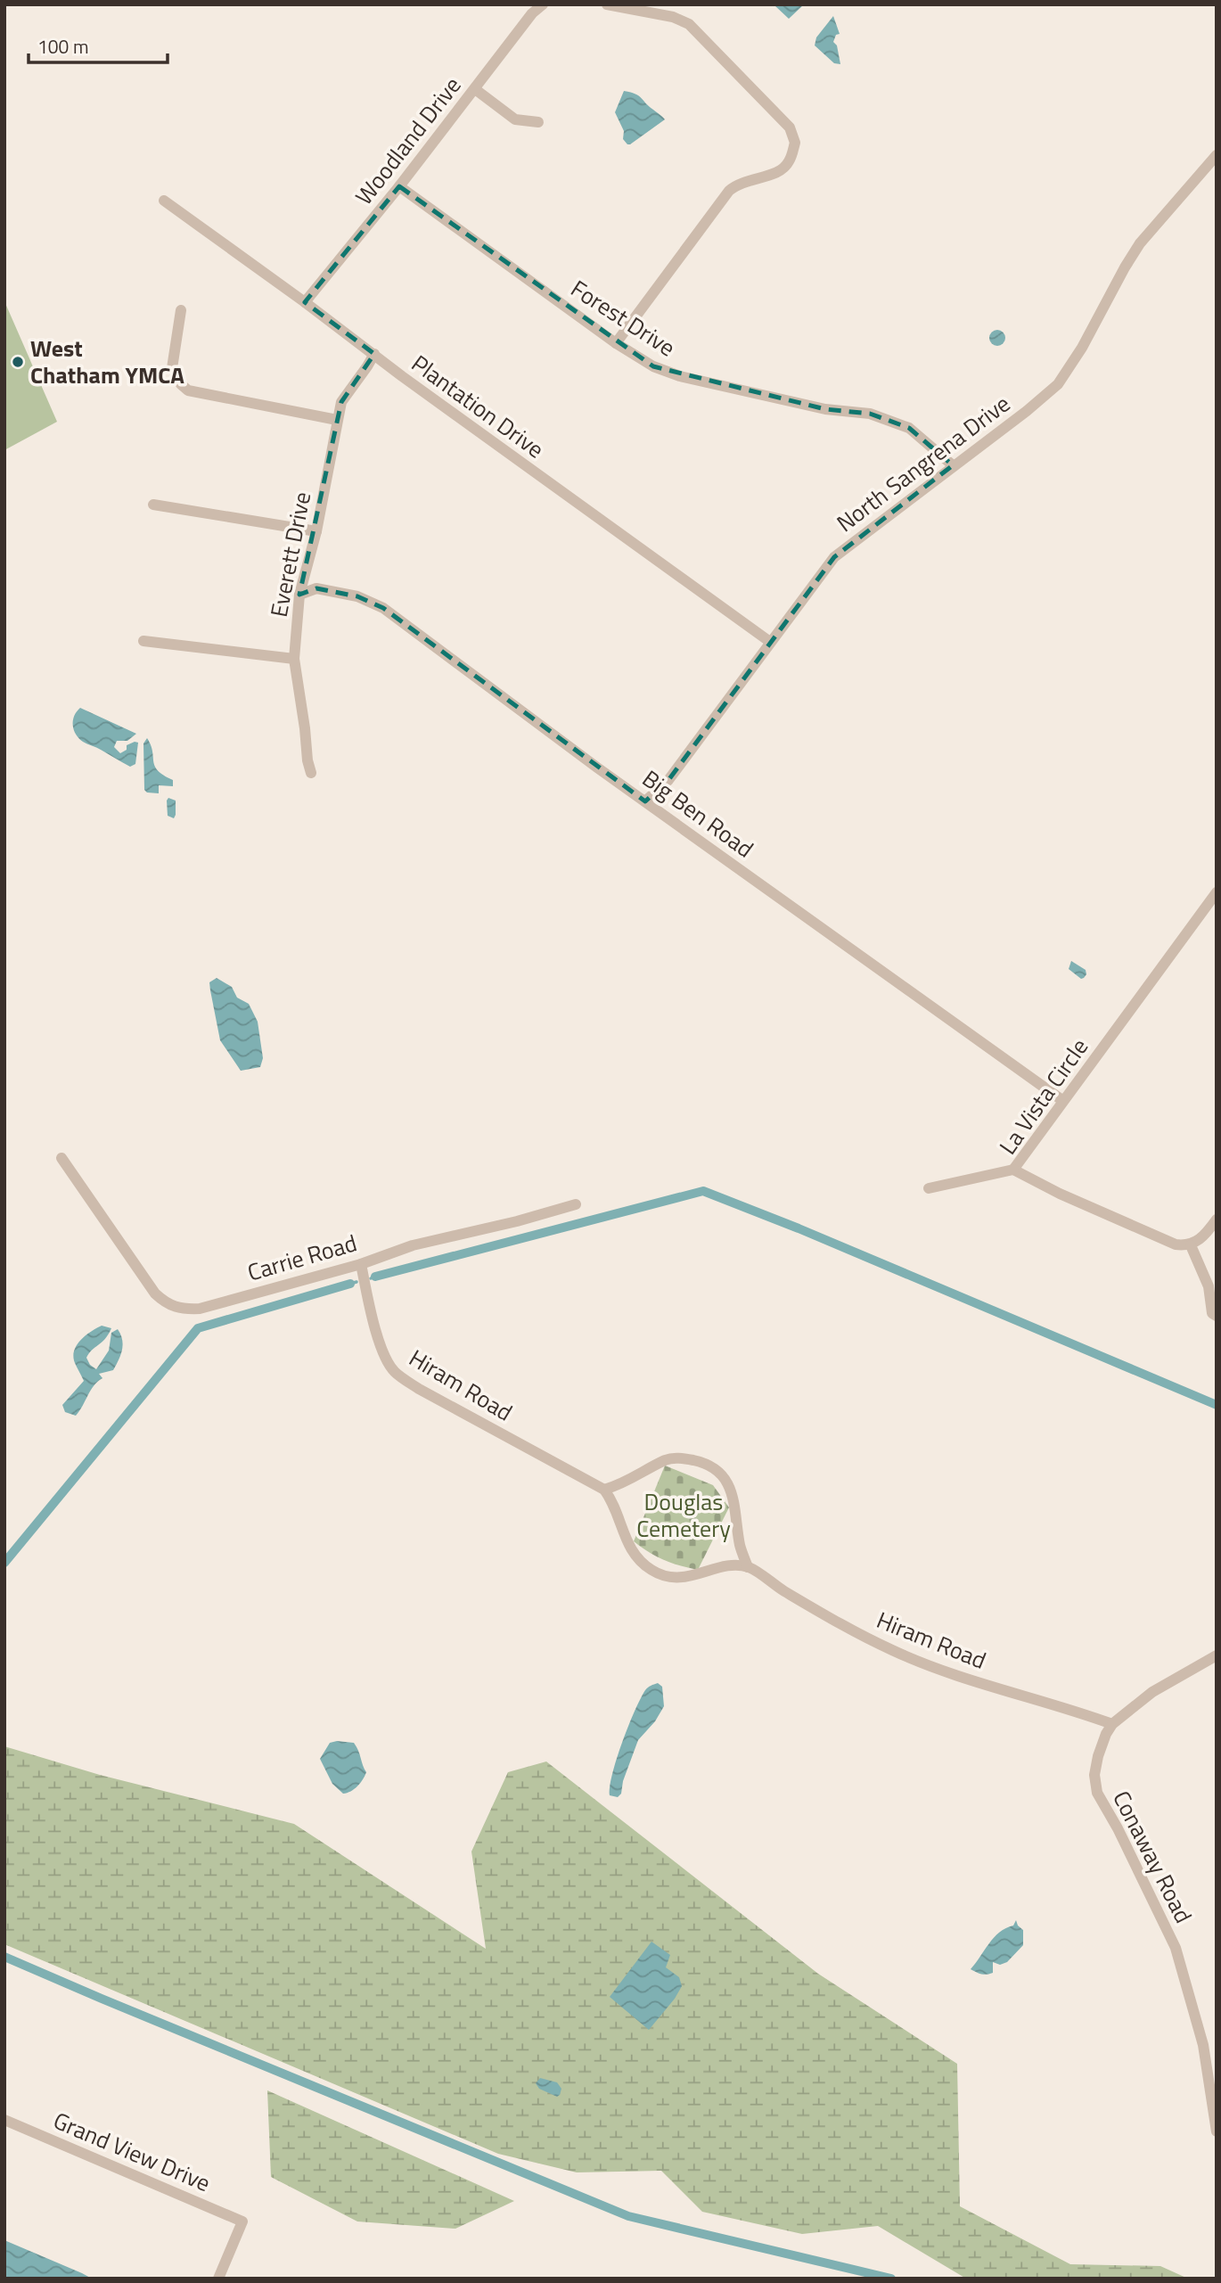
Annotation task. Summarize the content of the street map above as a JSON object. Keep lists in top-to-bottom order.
{
  "streets": {
    "street": [
      "Woodland Drive",
      "Forest Drive",
      "Plantation Drive",
      "North Sangrena Drive",
      "Everett Drive",
      "Big Ben Road",
      "La Vista Circle",
      "Carrie Road",
      "Hiram Road",
      "Conaway Road",
      "Grand View Drive"
    ]
  },
  "crossings": [
    ["Woodland Drive", "Forest Drive"],
    ["Woodland Drive", "Plantation Drive"],
    ["Forest Drive", "North Sangrena Drive"],
    ["Plantation Drive", "North Sangrena Drive"],
    ["Plantation Drive", "Everett Drive"],
    ["North Sangrena Drive", "Big Ben Road"],
    ["Everett Drive", "Big Ben Road"],
    ["Big Ben Road", "La Vista Circle"],
    ["Carrie Road", "Hiram Road"],
    ["Hiram Road", "Conaway Road"]
  ],
  "parks": ["Douglas Cemetery"],
  "places": ["West Chatham YMCA"],
  "scale_bar": "100 m"
}
